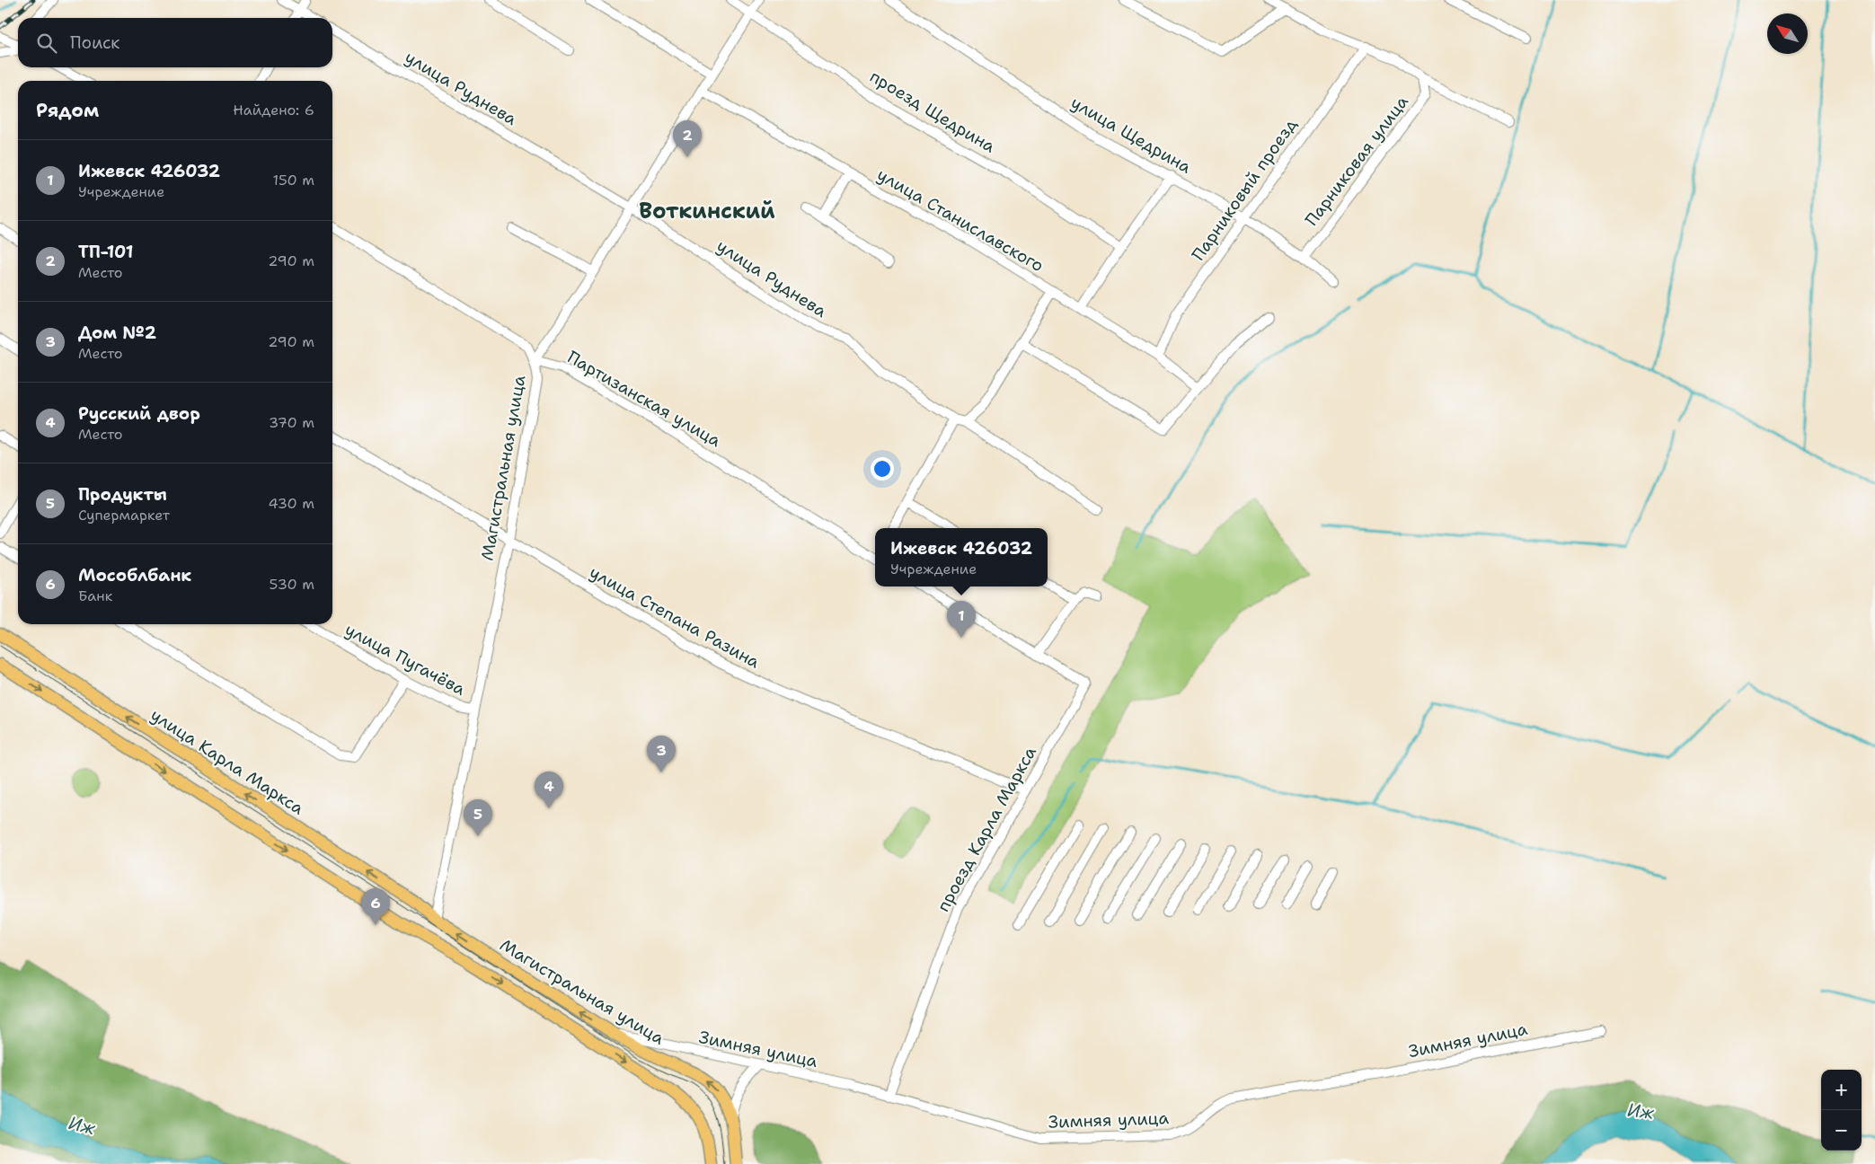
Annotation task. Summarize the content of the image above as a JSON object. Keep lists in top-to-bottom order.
{
  "streets": {
    "main road": ["Магистральная улица", "улица Карла Маркса"],
    "street": [
      "улица Руднева",
      "проезд Щедрина",
      "улица Щедрина",
      "Парниковая улица",
      "Парниковый проезд",
      "улица Станиславского",
      "Партизанская улица",
      "улица Степана Разина",
      "улица Пугачёва",
      "проезд Карла Маркса",
      "Зимняя улица"
    ]
  },
  "crossings": [
    ["улица Руднева", "Магистральная улица"],
    ["проезд Щедрина", "Магистральная улица"],
    ["улица Щедрина", "Парниковая улица"],
    ["улица Щедрина", "Парниковый проезд"],
    ["Парниковый проезд", "улица Станиславского"],
    ["улица Станиславского", "Магистральная улица"],
    ["Партизанская улица", "Магистральная улица"],
    ["Магистральная улица", "улица Степана Разина"],
    ["Магистральная улица", "улица Пугачёва"],
    ["Магистральная улица", "улица Карла Маркса"],
    ["Магистральная улица", "Зимняя улица"],
    ["улица Степана Разина", "проезд Карла Маркса"],
    ["проезд Карла Маркса", "Зимняя улица"]
  ],
  "districts": ["Воткинский"],
  "water": ["Иж"],
  "north": "top left",
  "page": {
    "search": "Поиск",
    "heading": ["Рядом", "Найдено: 6"],
    "pins": [
      "2",
      "1",
      "3",
      "4",
      "5",
      "6"
    ],
    "list": [
      {
        "mark": "1",
        "name": "Ижевск 426032",
        "note": "Учреждение",
        "value": "150 m"
      },
      {
        "mark": "2",
        "name": "ТП-101",
        "note": "Место",
        "value": "290 m"
      },
      {
        "mark": "3",
        "name": "Дом №2",
        "note": "Место",
        "value": "290 m"
      },
      {
        "mark": "4",
        "name": "Русский двор",
        "note": "Место",
        "value": "370 m"
      },
      {
        "mark": "5",
        "name": "Продукты",
        "note": "Супермаркет",
        "value": "430 m"
      },
      {
        "mark": "6",
        "name": "Мособлбанк",
        "note": "Банк",
        "value": "530 m"
      }
    ],
    "popup": ["Ижевск 426032", "Учреждение"],
    "map_buttons": ["+", "−"]
  }
}
